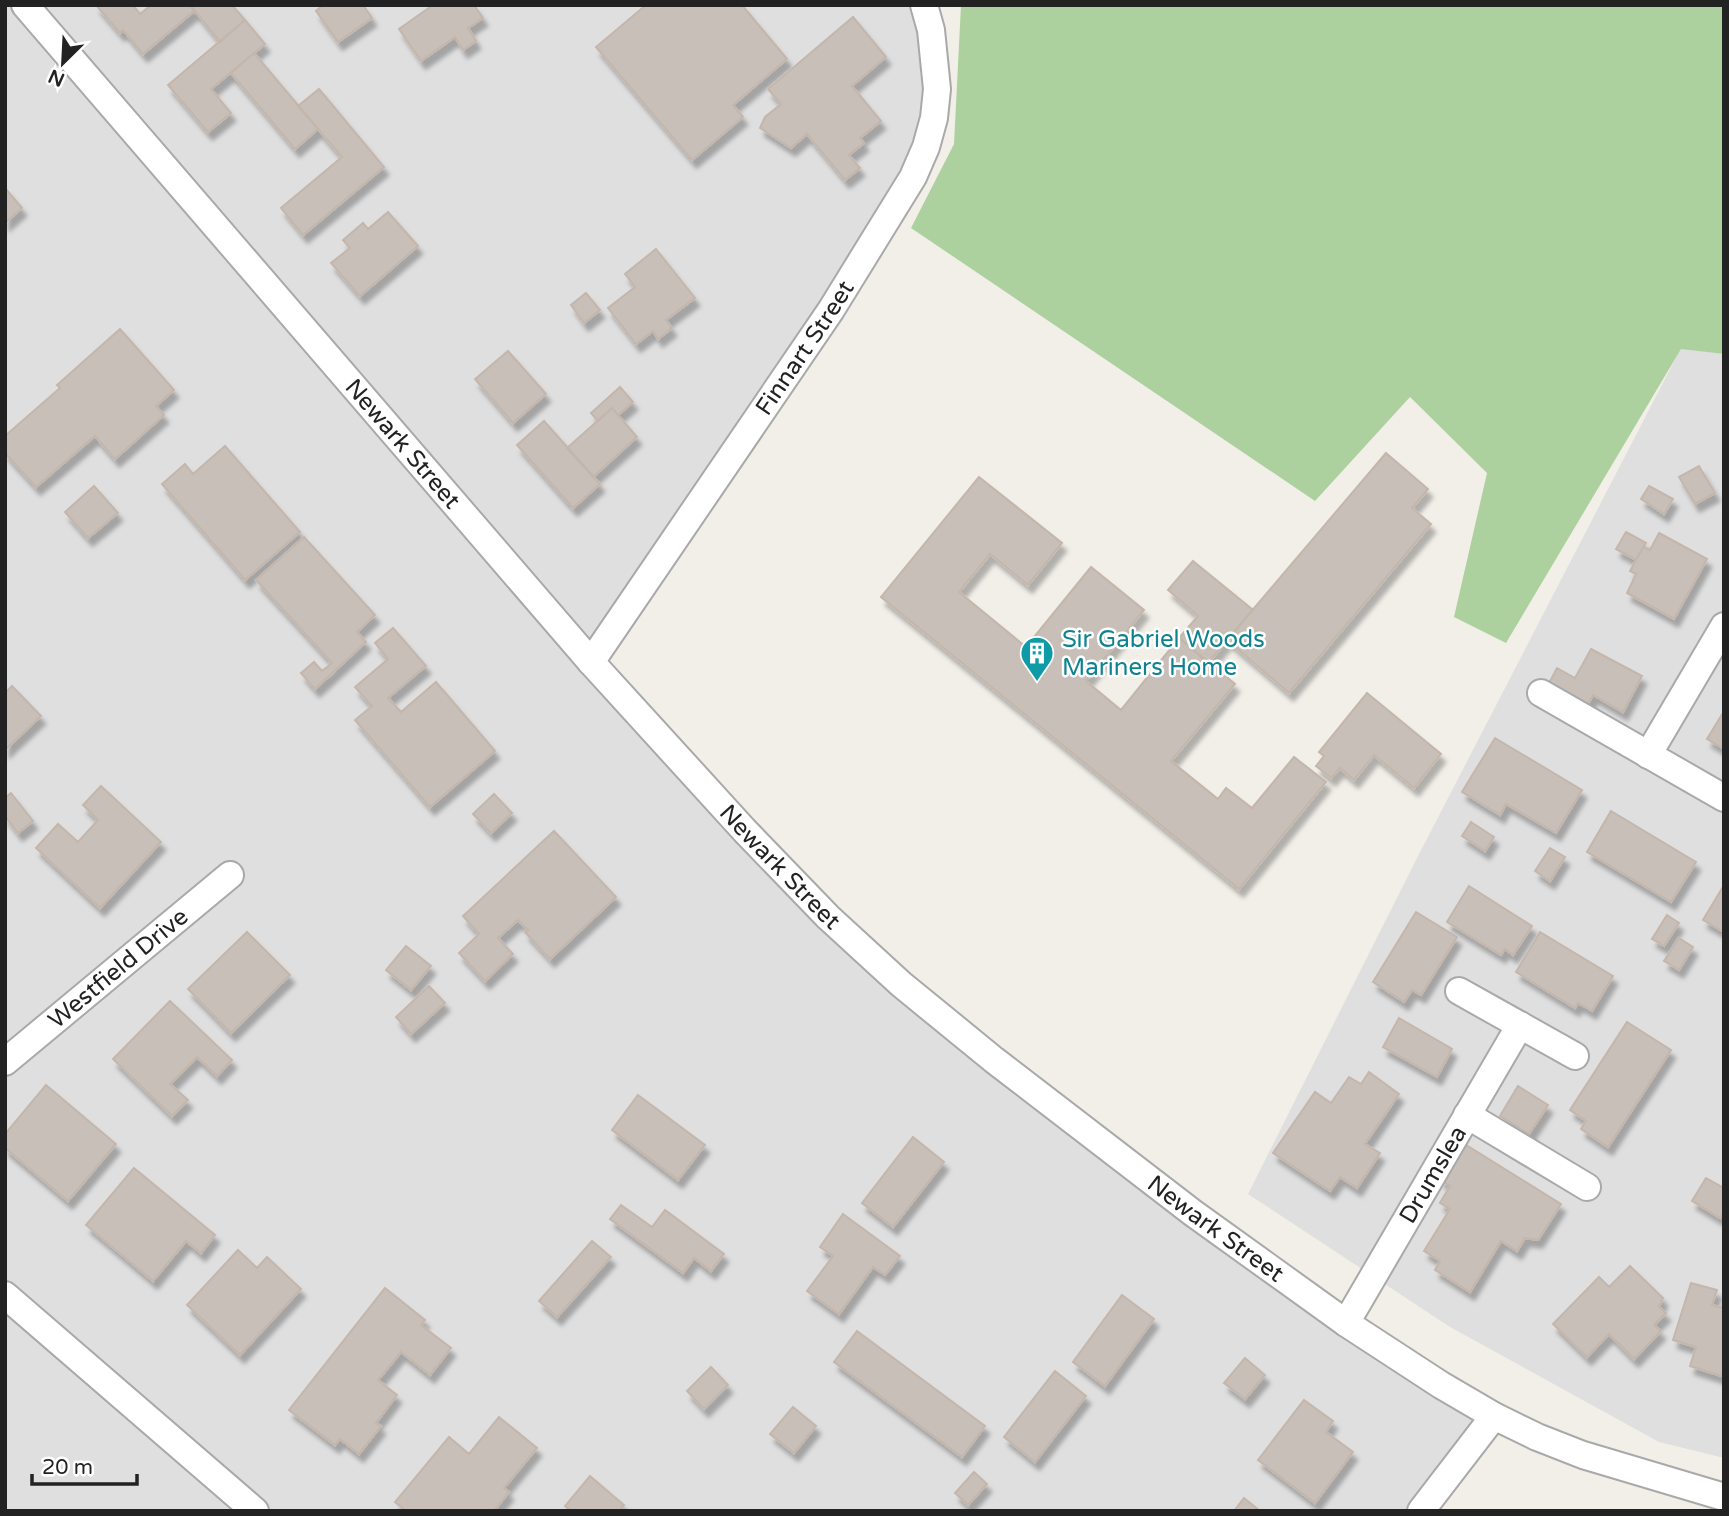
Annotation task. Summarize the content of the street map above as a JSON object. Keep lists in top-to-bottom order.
{
  "streets": {
    "street": [
      "Finnart Street",
      "Newark Street",
      "Westfield Drive",
      "Drumslea"
    ]
  },
  "crossings": [
    ["Finnart Street", "Newark Street"],
    ["Newark Street", "Drumslea"]
  ],
  "places": {
    "building": ["Sir Gabriel Woods Mariners Home"]
  },
  "scale_bar": "20 m",
  "north": "bottom left"
}
